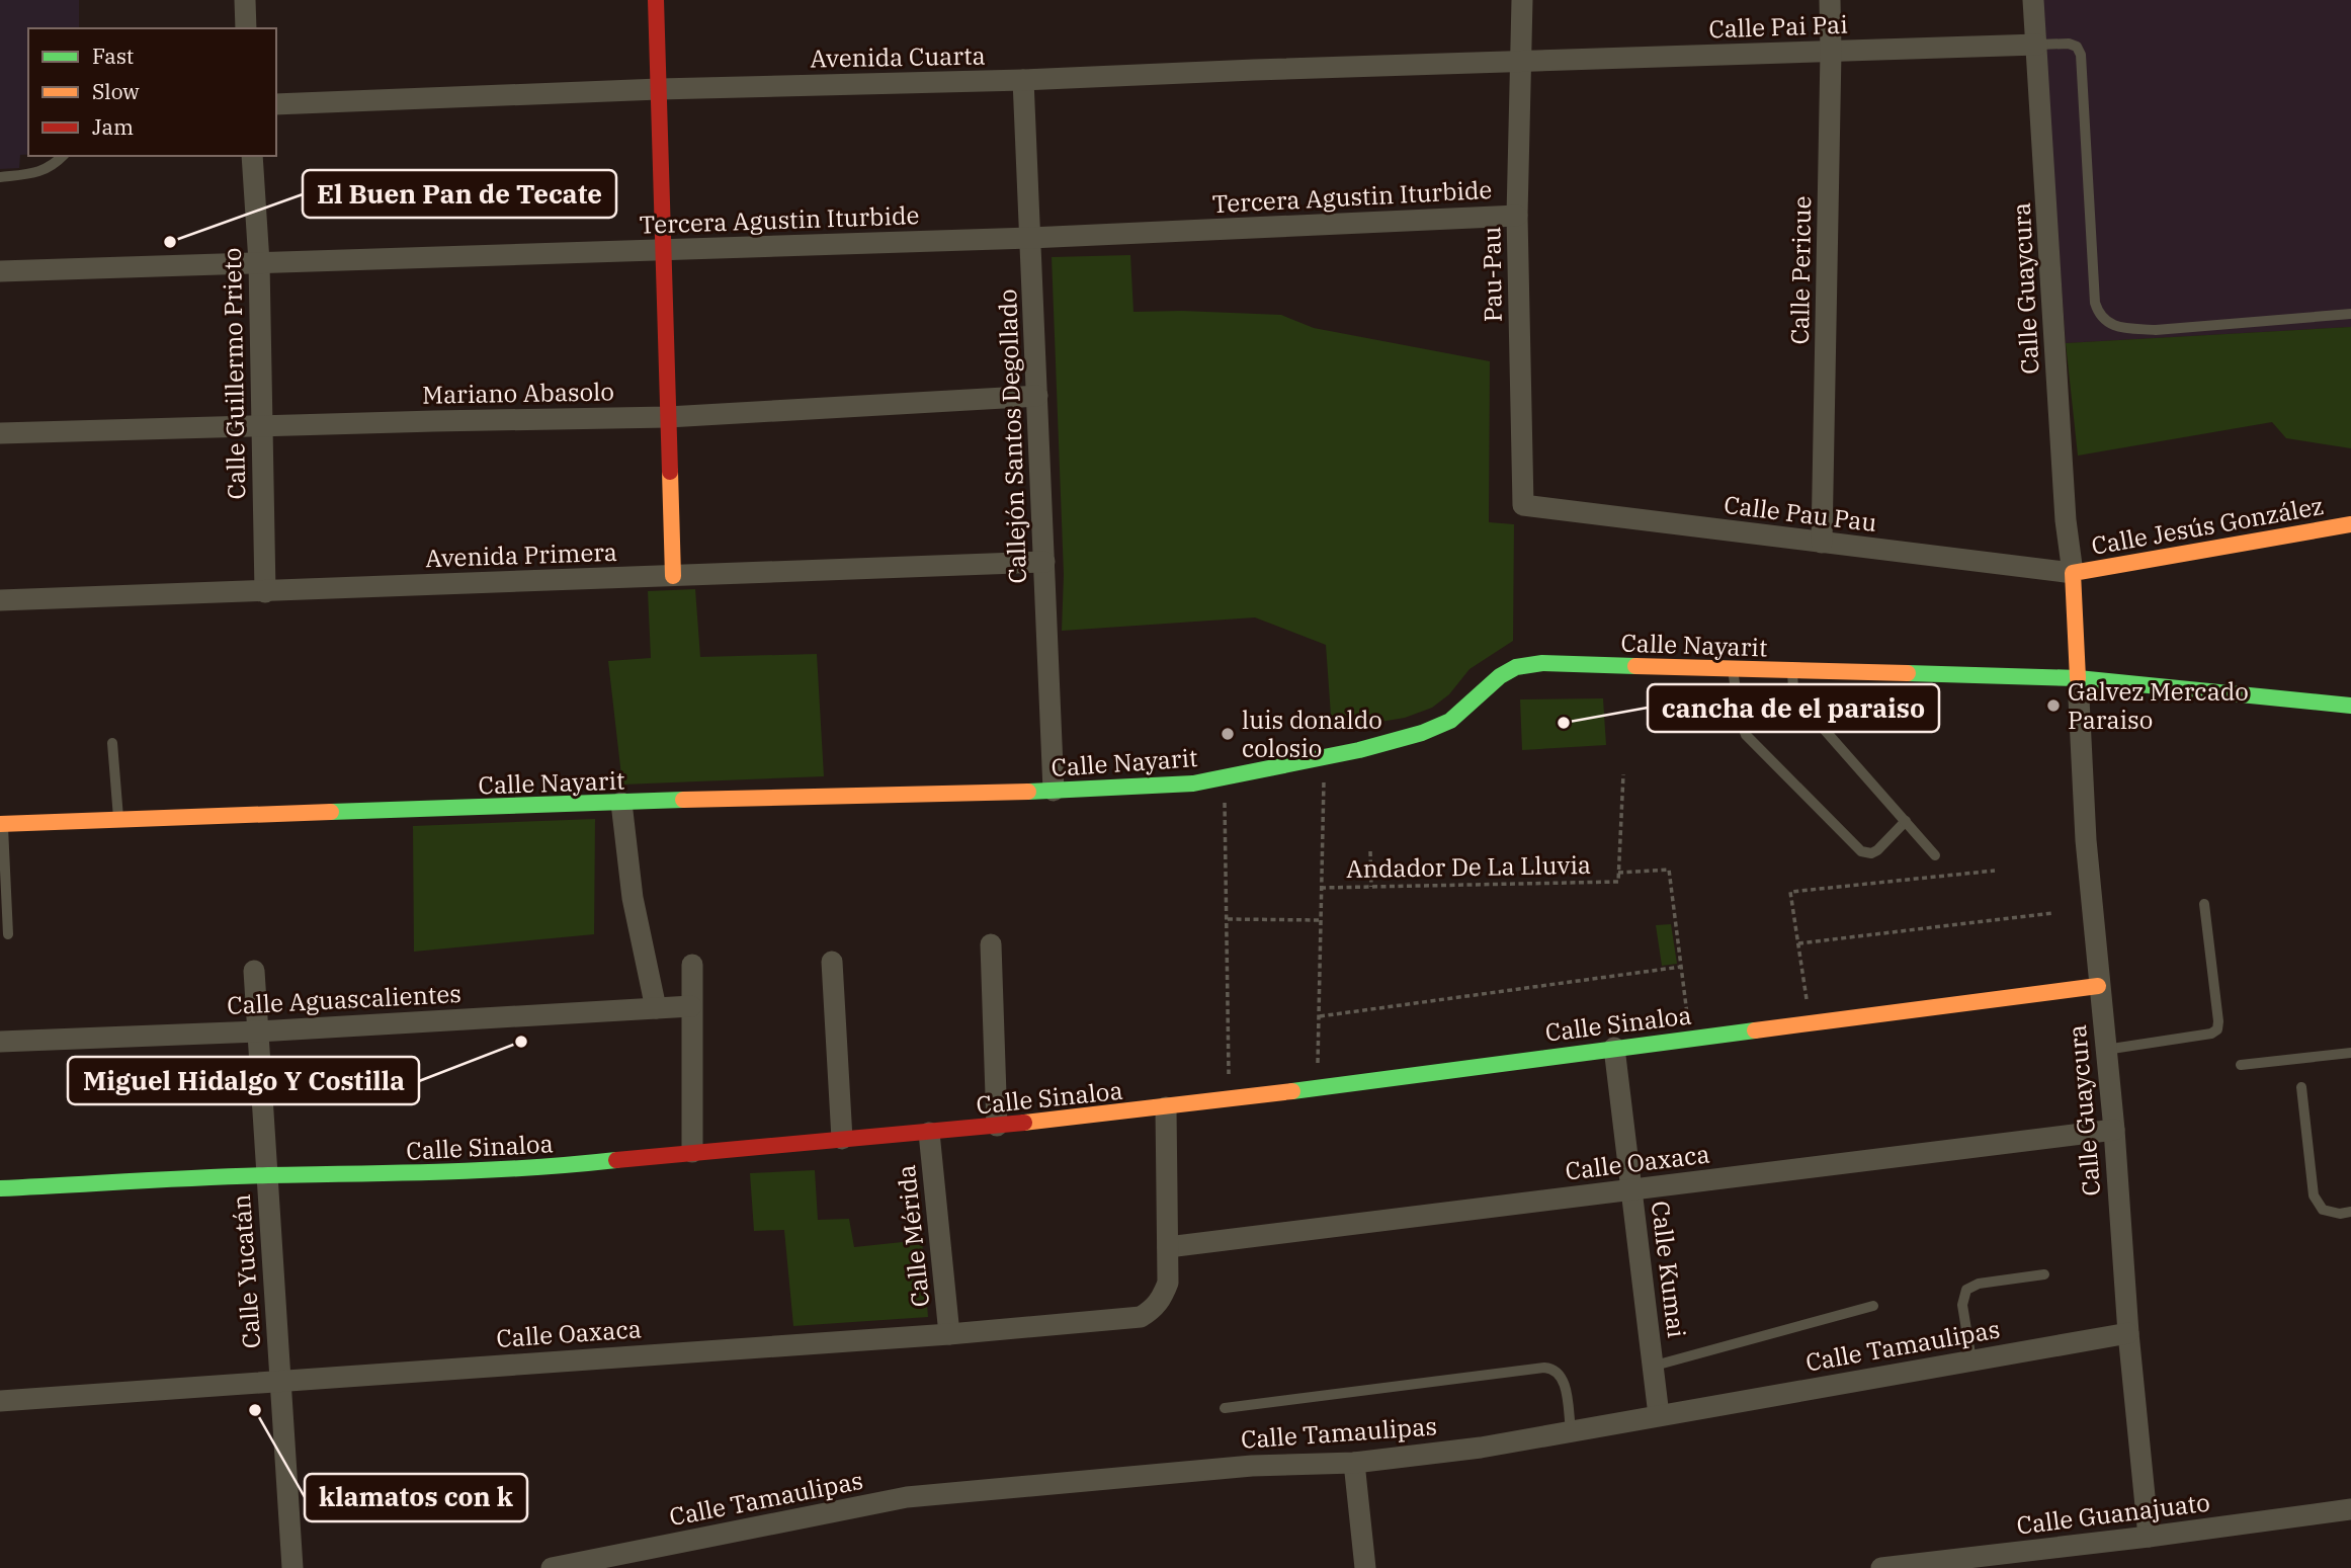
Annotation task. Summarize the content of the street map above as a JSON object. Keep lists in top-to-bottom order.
{
  "streets": {
    "street": [
      "Calle Pai Pai",
      "Avenida Cuarta",
      "Tercera Agustin Iturbide",
      "Calle Pericue",
      "Pau-Pau",
      "Calle Guaycura",
      "Calle Guillermo Prieto",
      "Mariano Abasolo",
      "Callejón Santos Degollado",
      "Calle Pau Pau",
      "Calle Jesús González",
      "Avenida Primera",
      "Calle Nayarit",
      "Calle Aguascalientes",
      "Calle Sinaloa",
      "Calle Oaxaca",
      "Calle Mérida",
      "Calle Kumai",
      "Calle Yucatán",
      "Calle Tamaulipas",
      "Calle Guanajuato"
    ],
    "path": ["Andador De La Lluvia"]
  },
  "crossings": [
    ["Calle Pai Pai", "Avenida Cuarta"],
    ["Calle Pai Pai", "Calle Pericue"],
    ["Calle Pai Pai", "Pau-Pau"],
    ["Calle Pai Pai", "Calle Guaycura"],
    ["Avenida Cuarta", "Pau-Pau"],
    ["Avenida Cuarta", "Callejón Santos Degollado"],
    ["Tercera Agustin Iturbide", "Pau-Pau"],
    ["Tercera Agustin Iturbide", "Calle Guillermo Prieto"],
    ["Tercera Agustin Iturbide", "Callejón Santos Degollado"],
    ["Calle Pericue", "Calle Pau Pau"],
    ["Pau-Pau", "Calle Pau Pau"],
    ["Calle Guaycura", "Calle Pau Pau"],
    ["Calle Guaycura", "Calle Jesús González"],
    ["Calle Guaycura", "Calle Nayarit"],
    ["Calle Guaycura", "Calle Sinaloa"],
    ["Calle Guaycura", "Calle Oaxaca"],
    ["Calle Guaycura", "Calle Tamaulipas"],
    ["Calle Guaycura", "Calle Guanajuato"],
    ["Calle Guillermo Prieto", "Mariano Abasolo"],
    ["Calle Guillermo Prieto", "Avenida Primera"],
    ["Mariano Abasolo", "Callejón Santos Degollado"],
    ["Callejón Santos Degollado", "Avenida Primera"],
    ["Callejón Santos Degollado", "Calle Nayarit"],
    ["Calle Pau Pau", "Calle Jesús González"],
    ["Calle Aguascalientes", "Calle Yucatán"],
    ["Calle Sinaloa", "Calle Mérida"],
    ["Calle Sinaloa", "Calle Kumai"],
    ["Calle Sinaloa", "Calle Yucatán"],
    ["Calle Oaxaca", "Calle Mérida"],
    ["Calle Oaxaca", "Calle Kumai"],
    ["Calle Oaxaca", "Calle Yucatán"],
    ["Calle Kumai", "Calle Tamaulipas"]
  ],
  "places": [
    "El Buen Pan de Tecate",
    "Galvez Mercado Paraiso",
    "cancha de el paraiso",
    "luis donaldo colosio",
    "Miguel Hidalgo Y Costilla",
    "klamatos con k"
  ],
  "legend": ["Fast", "Slow", "Jam"]
}
